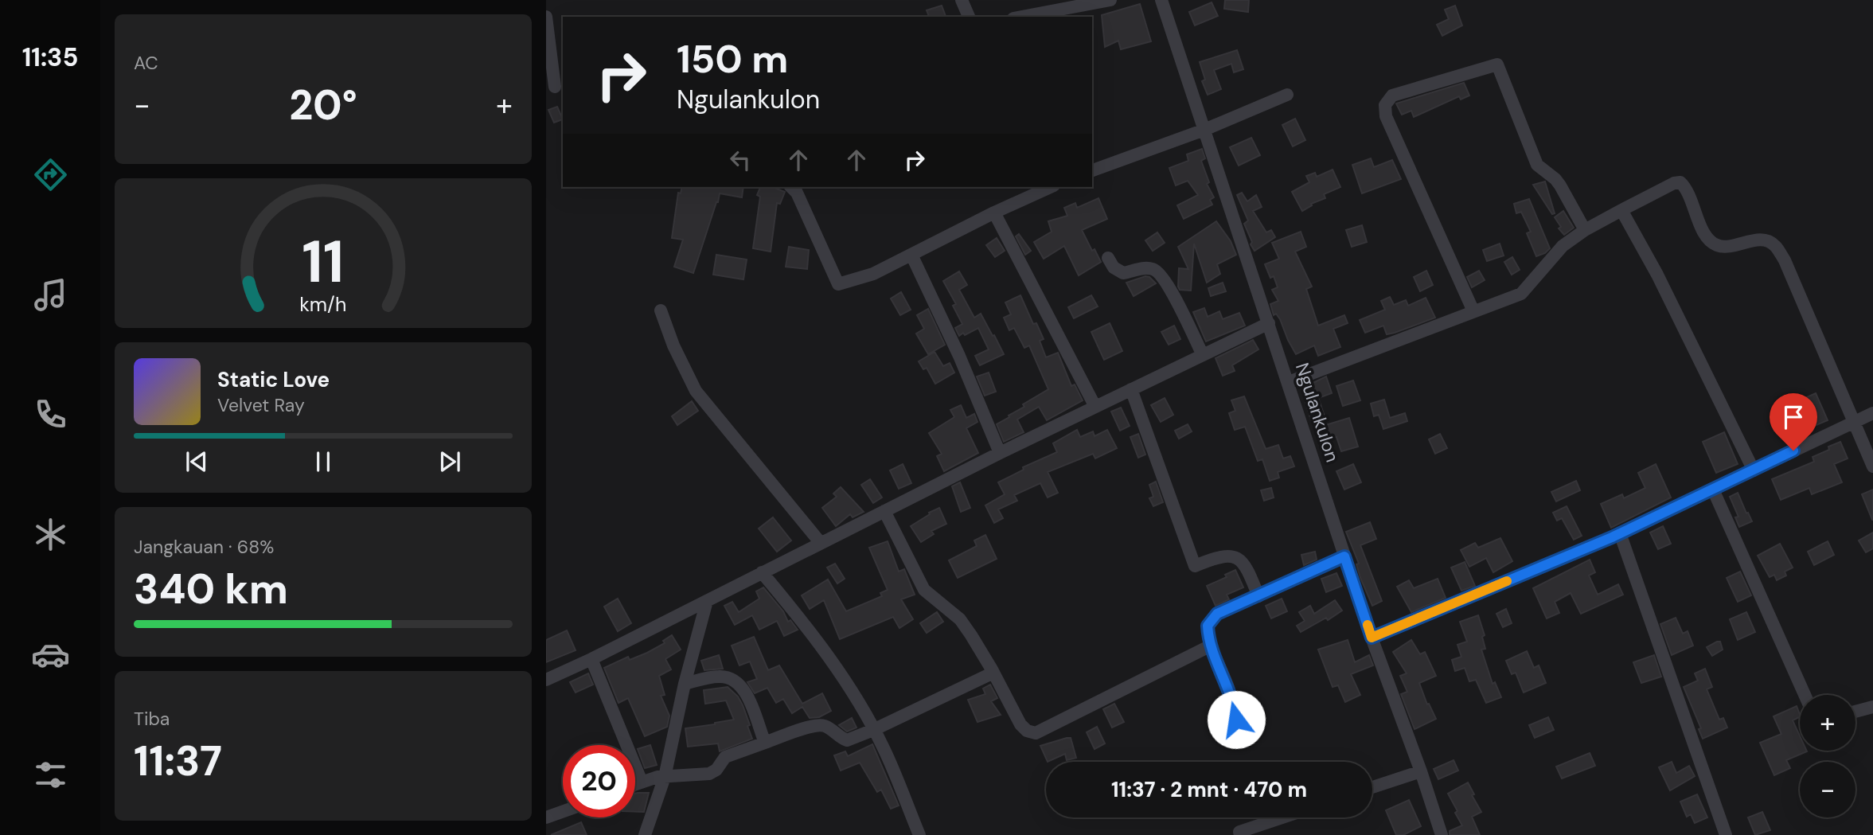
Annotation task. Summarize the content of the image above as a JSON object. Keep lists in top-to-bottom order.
{
  "streets": {
    "street": ["Ngulankulon"]
  },
  "page": {
    "tabs": "11:35",
    "tile": [
      "AC",
      ["Jangkauan · 68%", "340 km"],
      ["Tiba", "11:37"]
    ],
    "turn": ["150 m", "Ngulankulon"],
    "heat": ["−", "20°", "+"],
    "song": ["Static Love", "Velvet Ray"],
    "map_buttons": ["+", "−"],
    "limit": "20",
    "trip": "11:37 · 2 mnt · 470 m",
    "gauge": ["11", "km/h"]
  }
}
